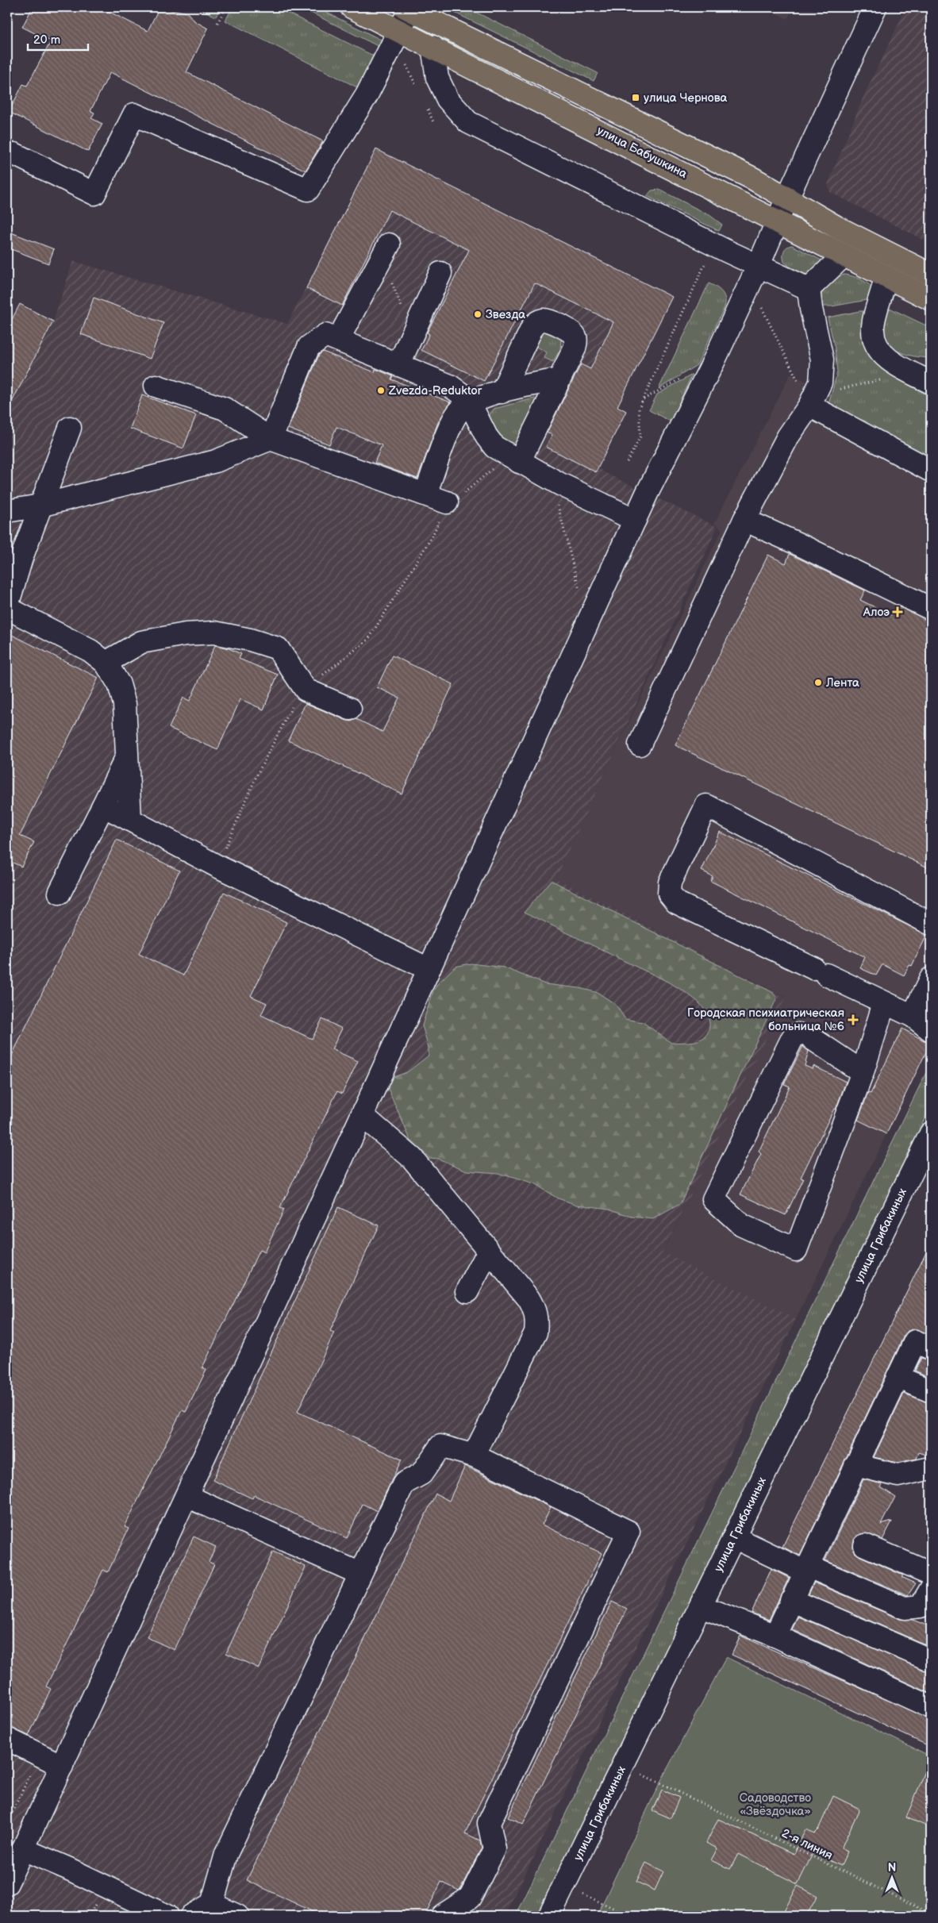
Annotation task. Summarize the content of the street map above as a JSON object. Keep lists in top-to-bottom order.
{
  "streets": {
    "main road": ["улица Бабушкина"],
    "street": ["улица Грибакиных"],
    "path": ["2-я линия"]
  },
  "crossings": [
    ["улица Грибакиных", "2-я линия"]
  ],
  "parks": ["Садоводство «Звёздочка»"],
  "places": {
    "transit": ["улица Чернова"],
    "other": ["Звезда", "Zvezda-Reduktor", "Лента"],
    "health": ["Алоэ", "Городская психиатрическая больница №6"]
  },
  "scale_bar": "20 m",
  "north": "top"
}
